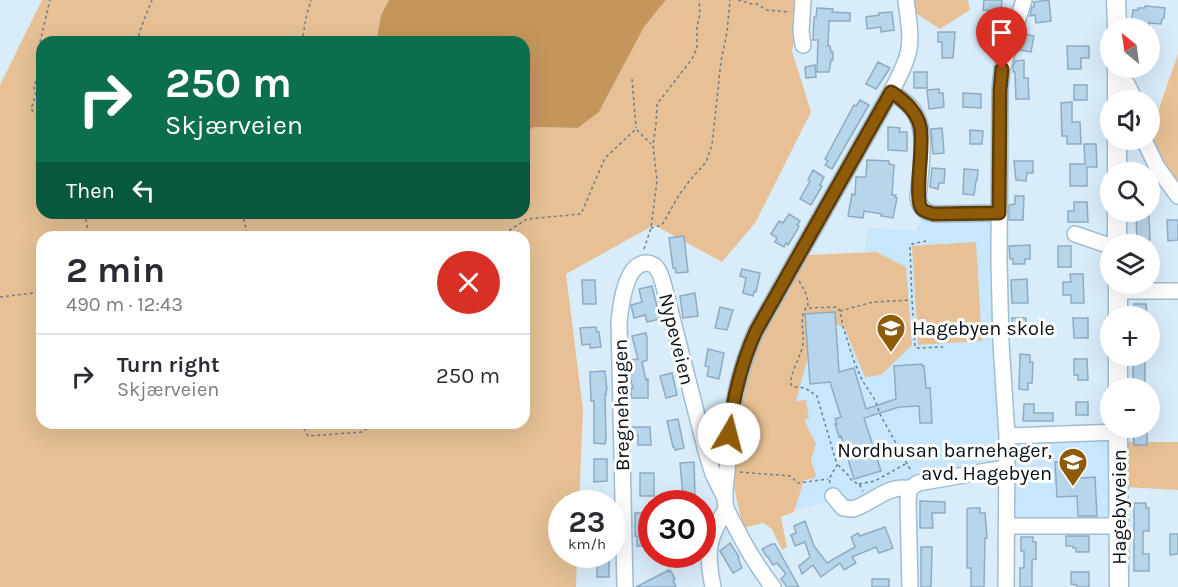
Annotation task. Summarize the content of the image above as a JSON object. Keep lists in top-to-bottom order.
{
  "streets": {
    "main road": ["Hagebyveien"],
    "street": ["Nypeveien", "Bregnehaugen"]
  },
  "crossings": [
    ["Nypeveien", "Bregnehaugen"]
  ],
  "places": {
    "school or university": ["Hagebyen skole", "Nordhusan barnehager, avd. Hagebyen"]
  },
  "north": "top left",
  "page": {
    "map_buttons": ["+", "−"],
    "turn": ["250 m", "Skjærveien"],
    "then": "Then",
    "heading": ["2 min", "490 m · 12:43"],
    "list": [
      {
        "name": "Turn right",
        "note": "Skjærveien",
        "value": "250 m"
      }
    ],
    "speed": "23 km/h",
    "limit": "30"
  }
}
